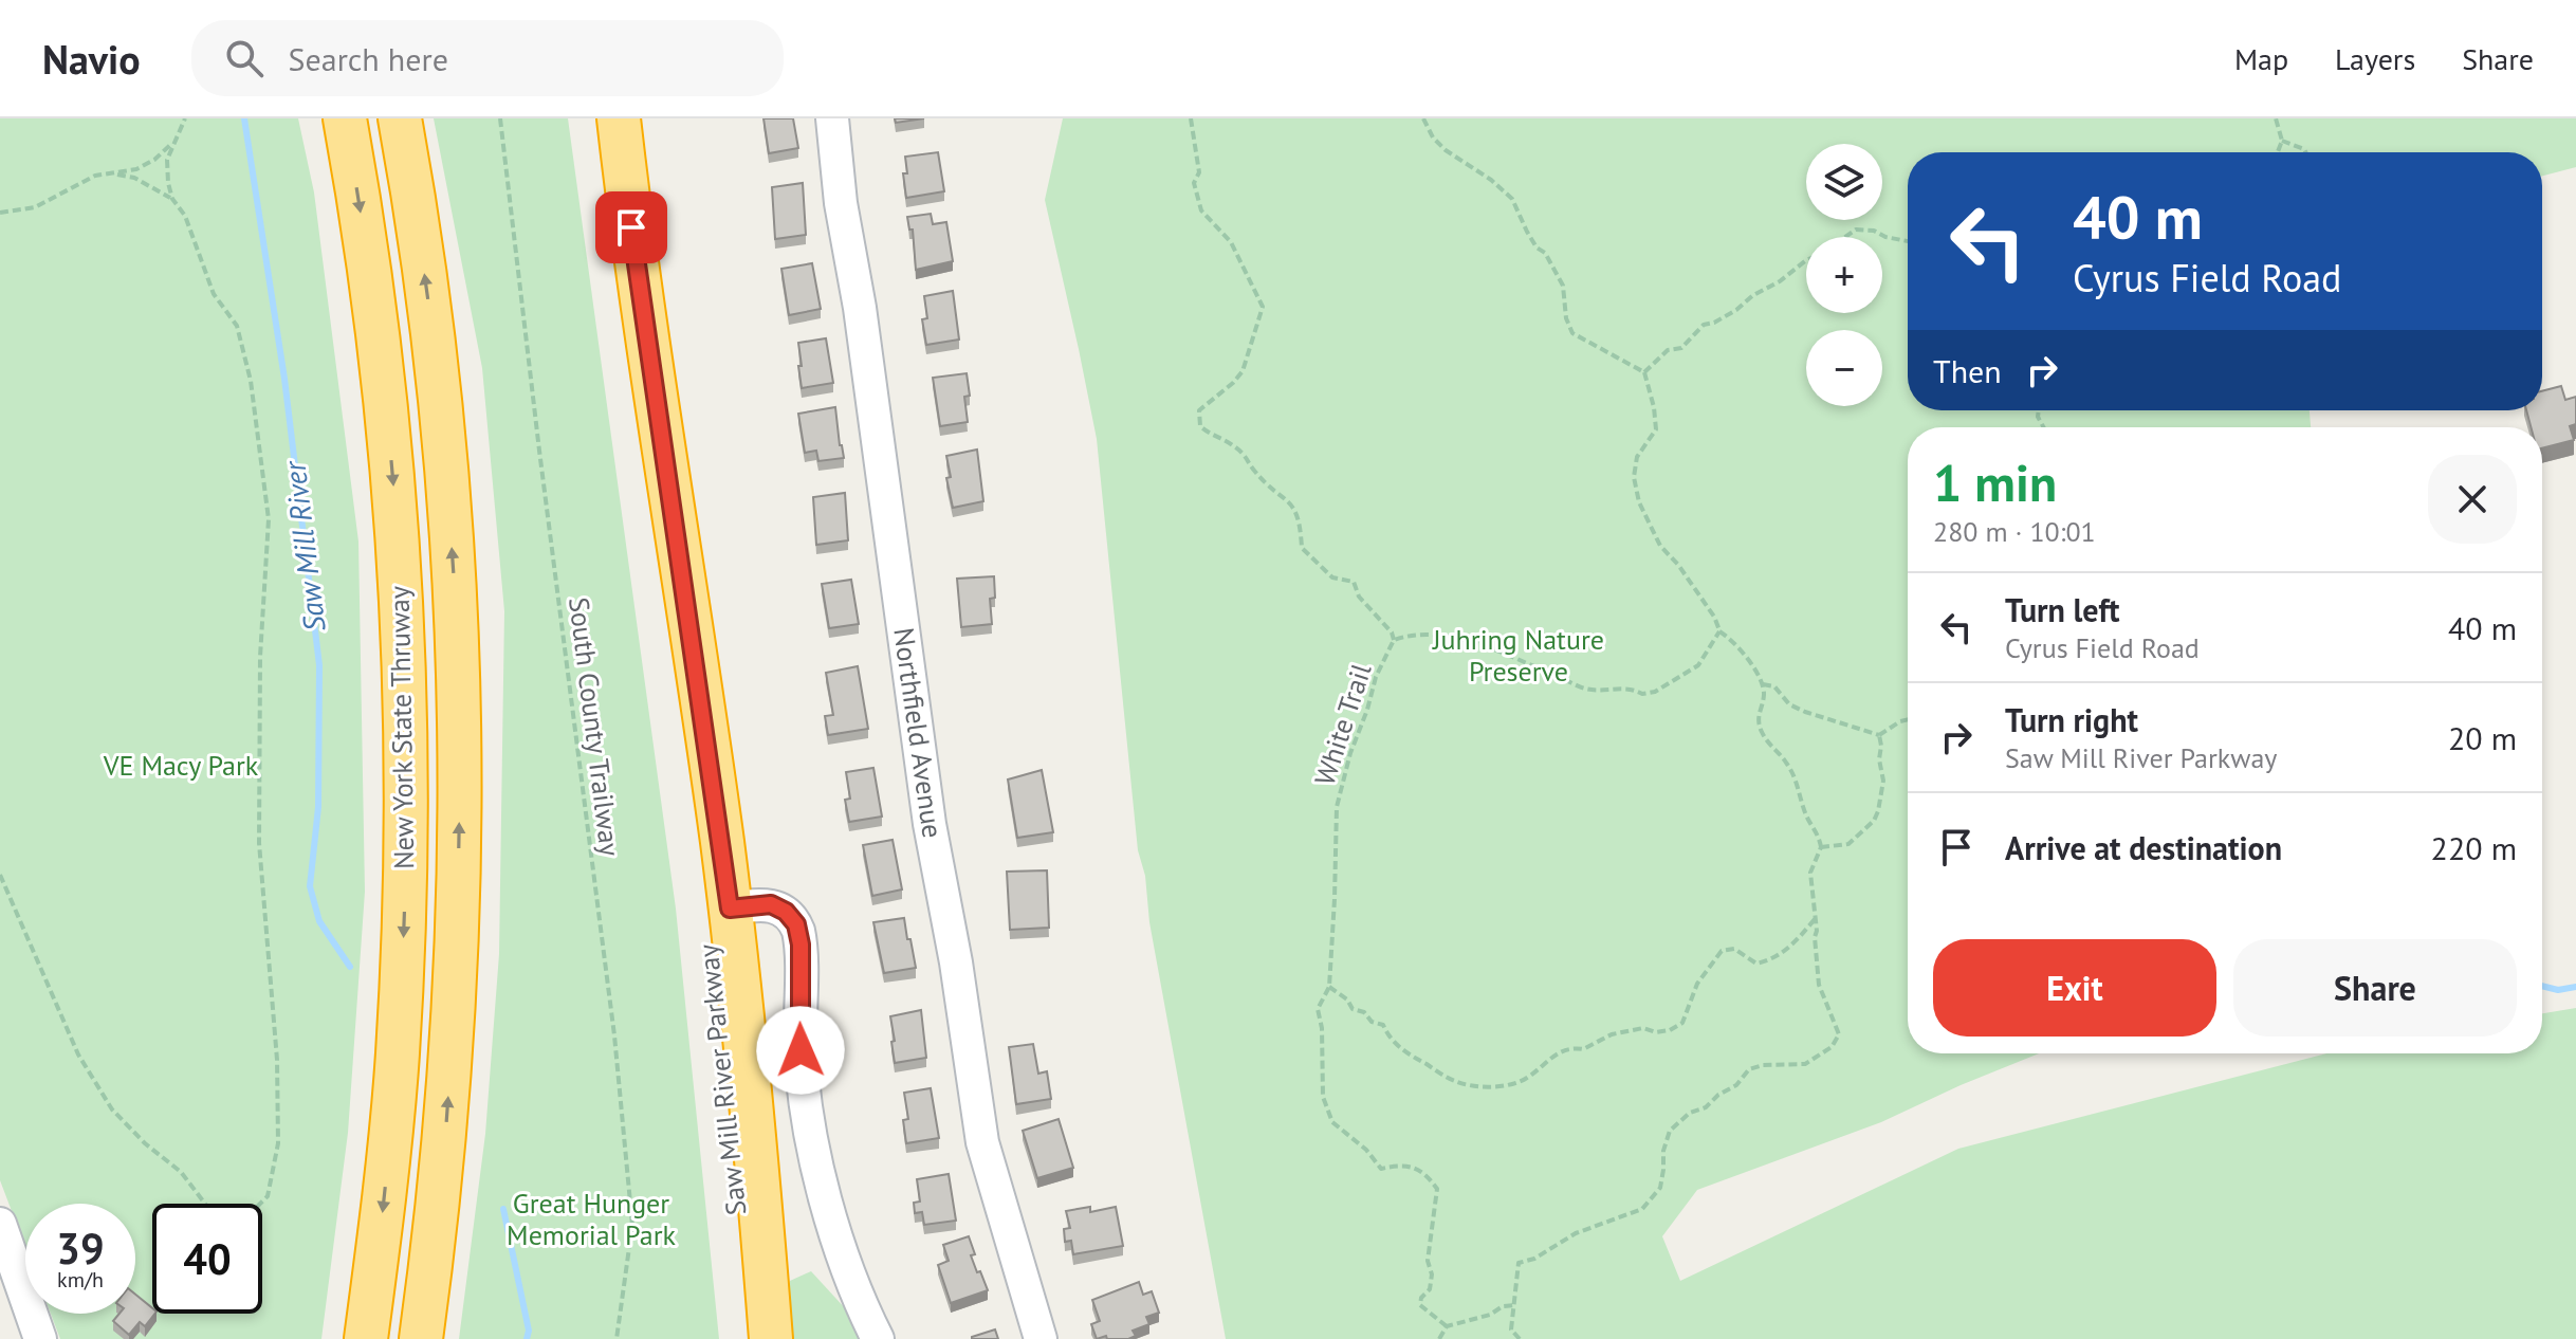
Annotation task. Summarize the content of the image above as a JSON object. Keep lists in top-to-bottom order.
{
  "streets": {
    "highway": ["New York State Thruway", "Saw Mill River Parkway"],
    "street": ["Northfield Avenue"],
    "path": ["White Trail", "South County Trailway"]
  },
  "water": ["Saw Mill River"],
  "parks": ["Juhring Nature Preserve", "VE Macy Park", "Great Hunger Memorial Park"],
  "page": {
    "header": "Navio",
    "search": "Search here",
    "nav": ["Map", "Layers", "Share"],
    "map_buttons": ["+", "−"],
    "turn": ["40 m", "Cyrus Field Road"],
    "then": "Then",
    "heading": ["1 min", "280 m · 10:01"],
    "list": [
      {
        "name": "Turn left",
        "note": "Cyrus Field Road",
        "value": "40 m"
      },
      {
        "name": "Turn right",
        "note": "Saw Mill River Parkway",
        "value": "20 m"
      },
      {
        "name": "Arrive at destination",
        "value": "220 m"
      }
    ],
    "buttons": ["Exit", "Share"],
    "speed": "39 km/h",
    "limit": "40"
  }
}
